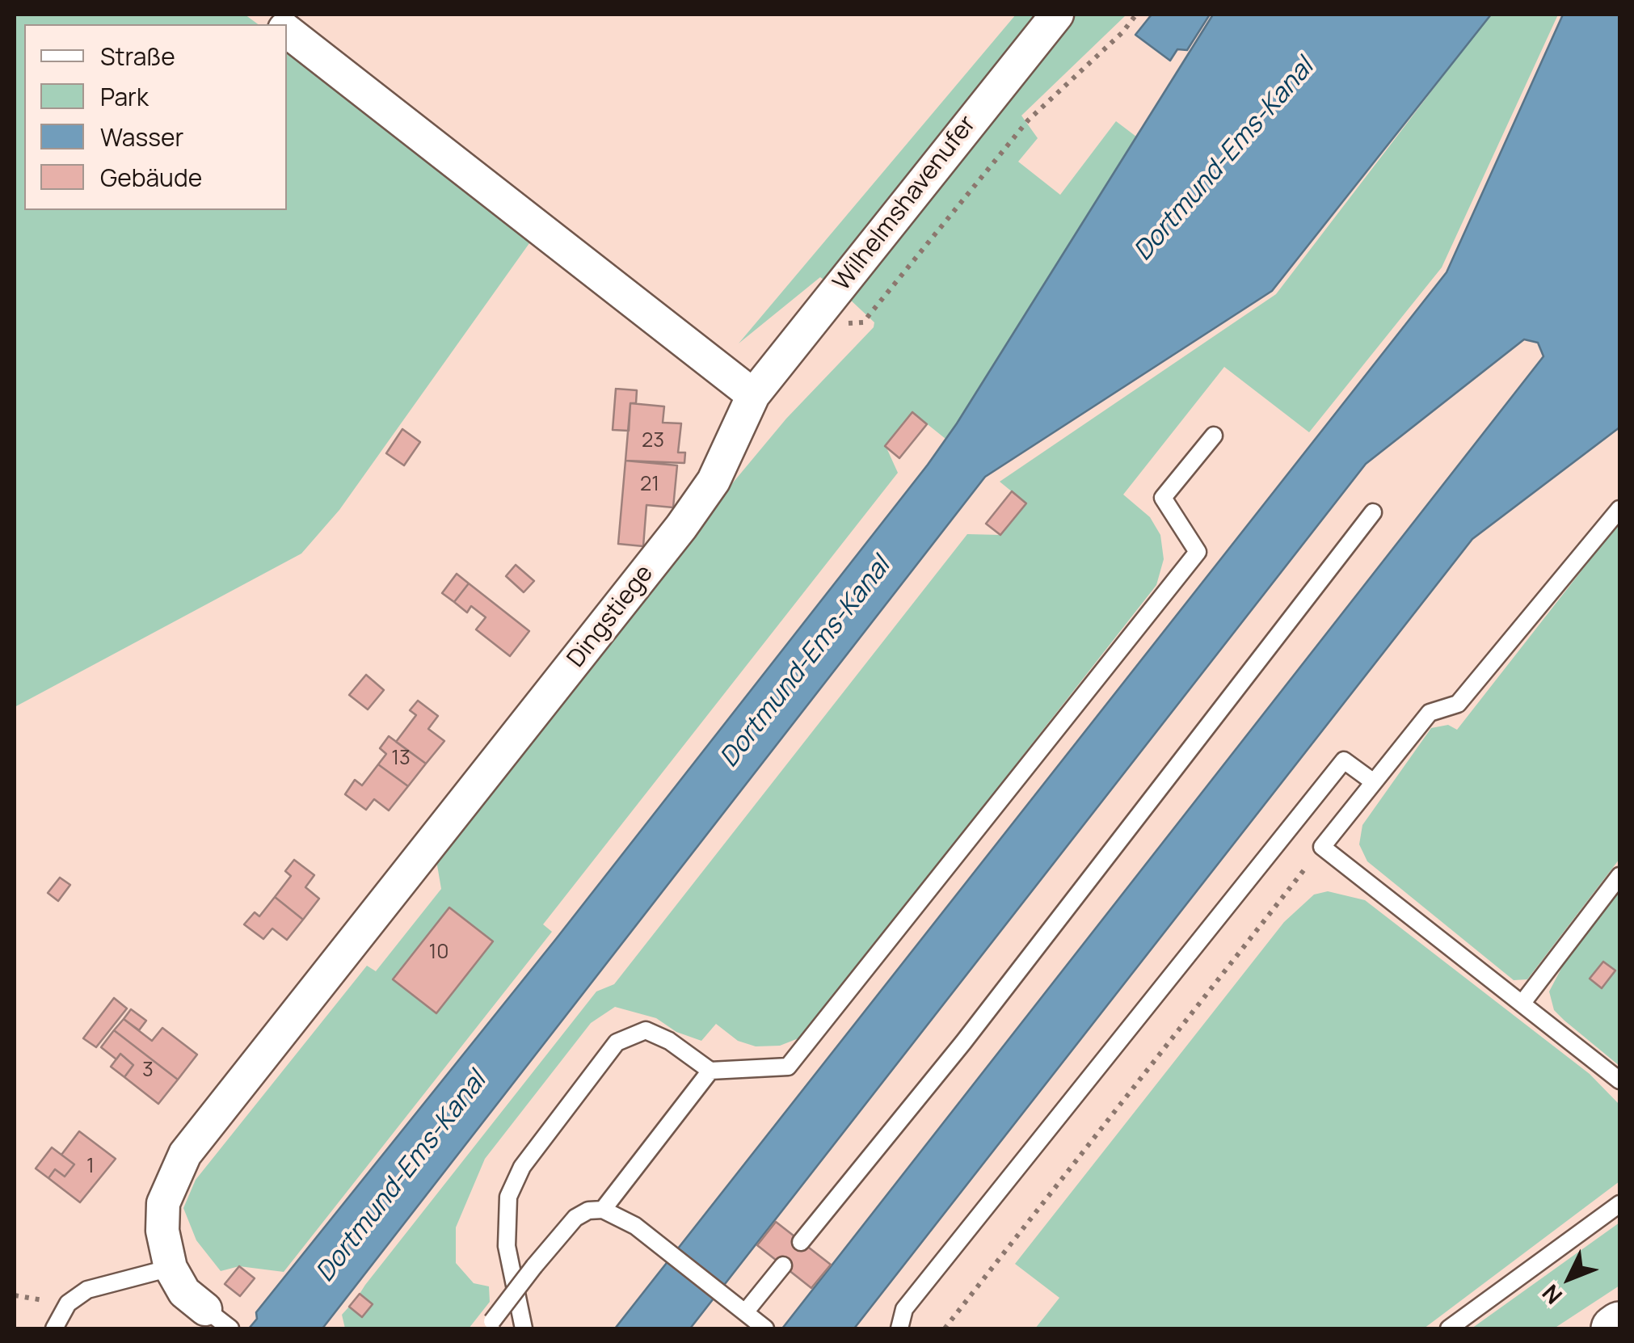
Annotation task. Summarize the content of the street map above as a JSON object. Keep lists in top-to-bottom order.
{
  "streets": {
    "street": ["Wilhelmshavenufer", "Dingstiege"]
  },
  "crossings": [
    ["Wilhelmshavenufer", "Dingstiege"]
  ],
  "water": ["Dortmund-Ems-Kanal"],
  "house_numbers": [
    "23",
    "21",
    "13",
    "10",
    "3",
    "1"
  ],
  "legend": [
    "Straße",
    "Park",
    "Wasser",
    "Gebäude"
  ],
  "north": "bottom left"
}
